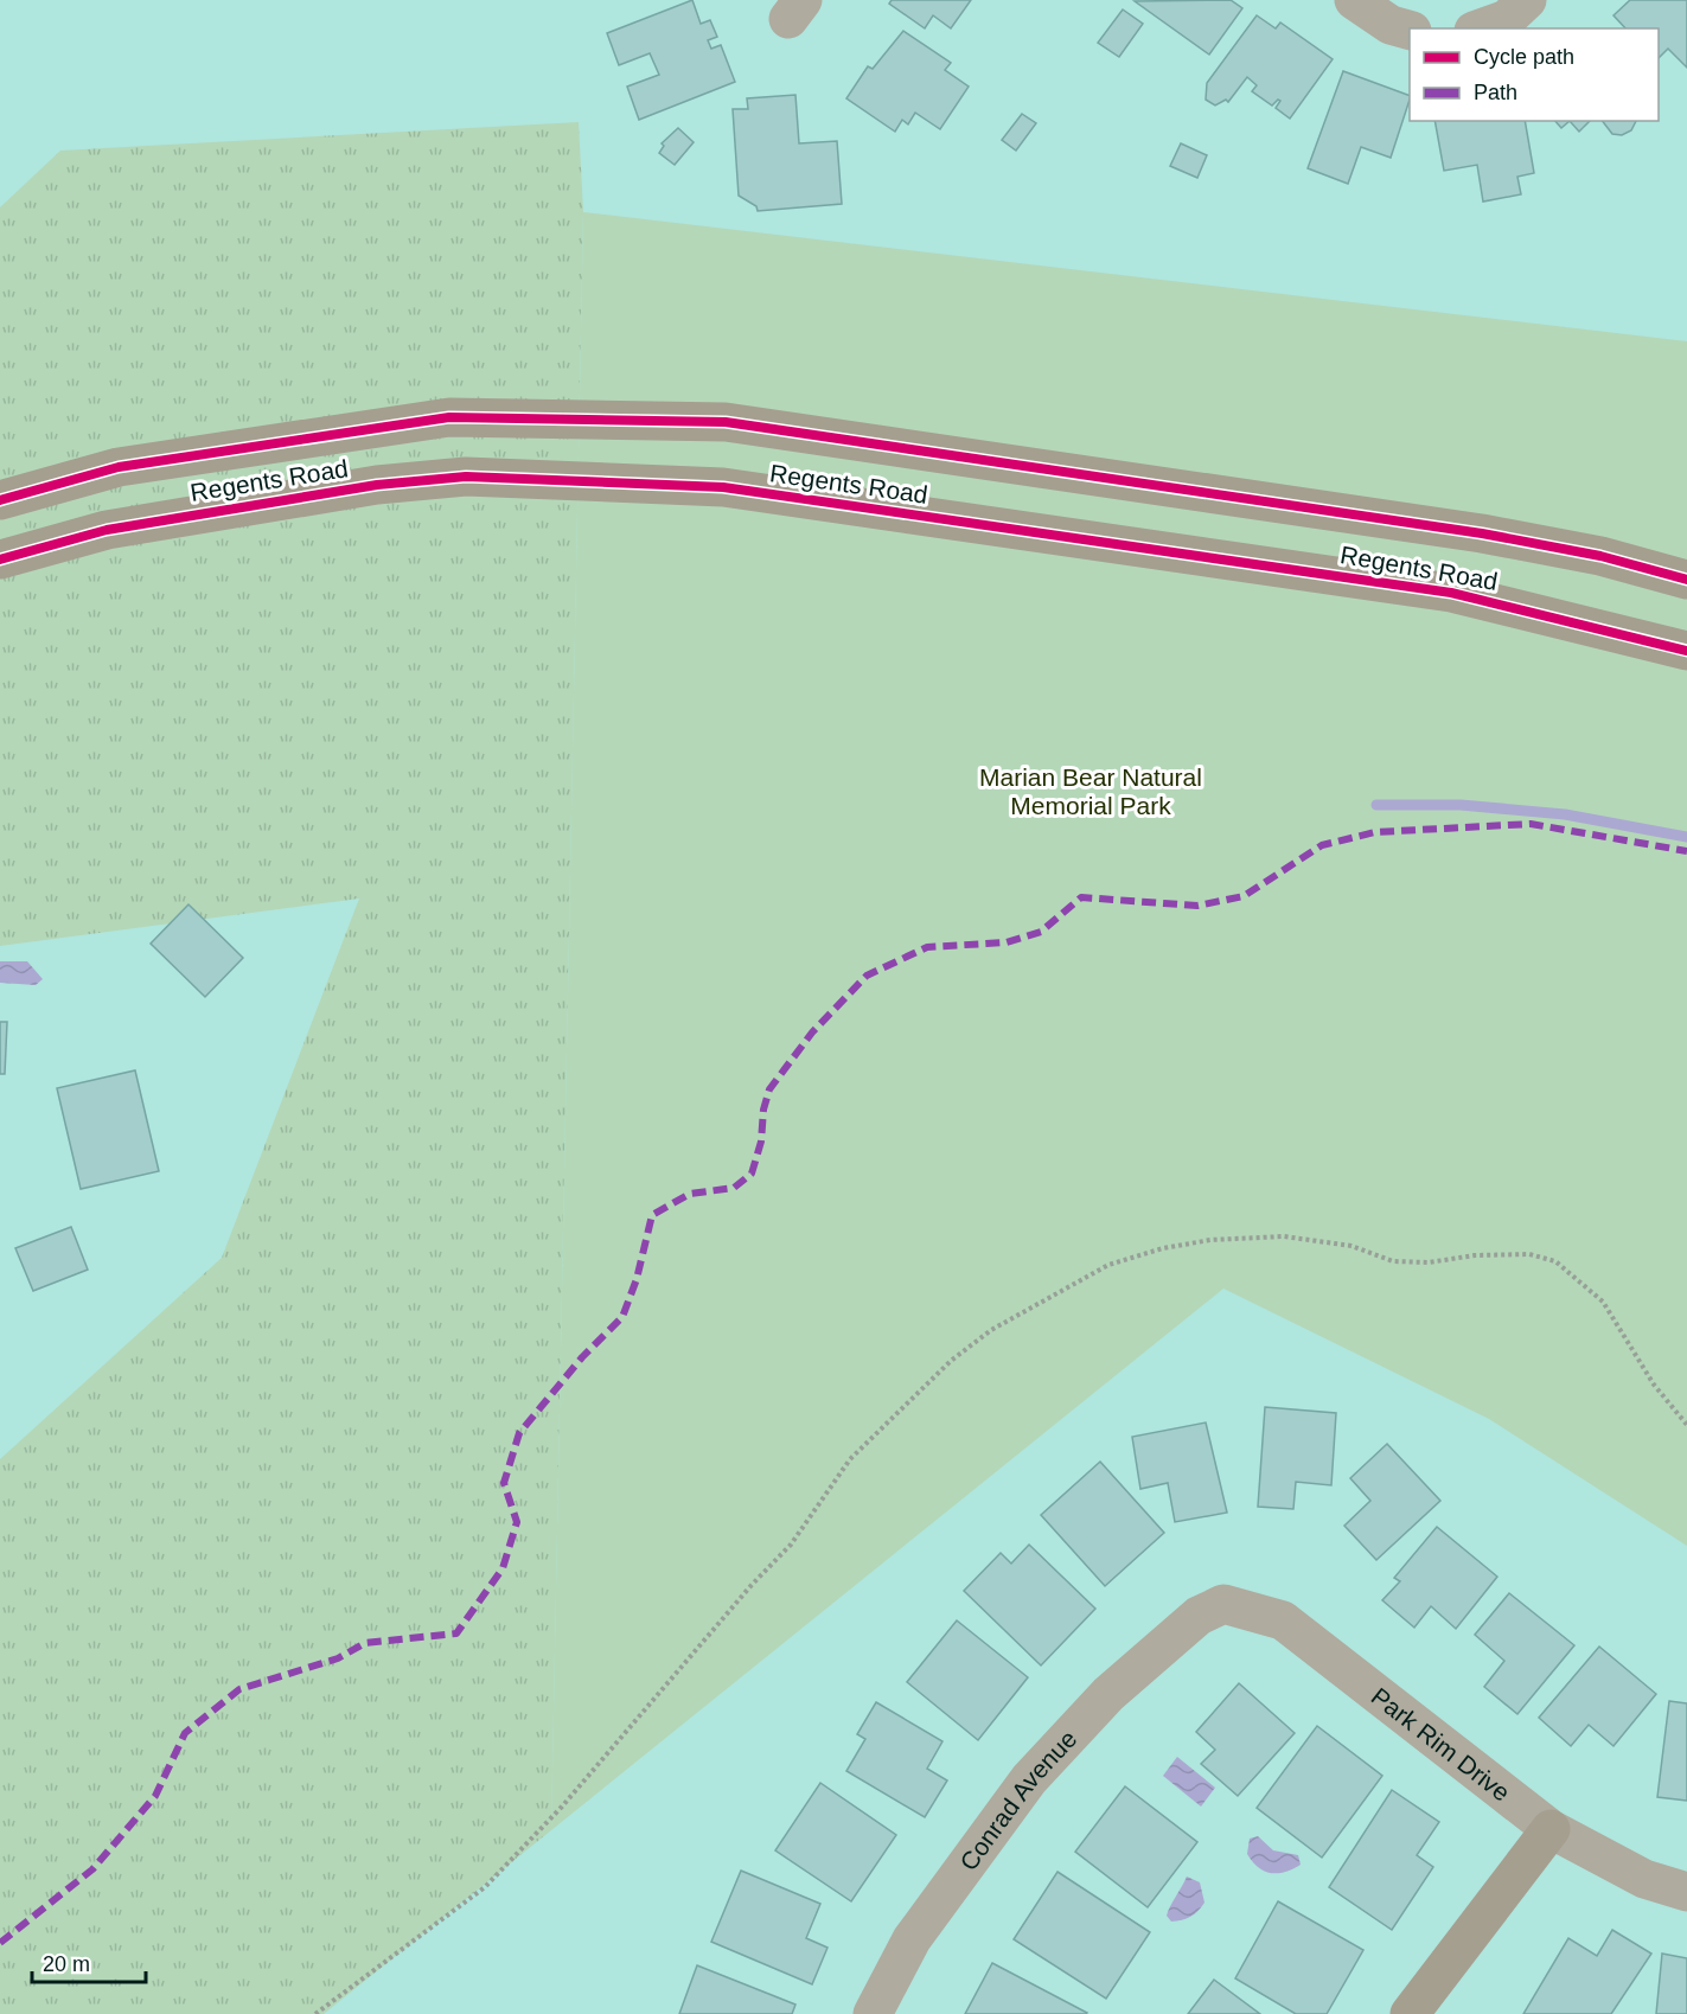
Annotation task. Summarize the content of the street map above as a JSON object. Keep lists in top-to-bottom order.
{
  "streets": {
    "main road": ["Regents Road"],
    "street": ["Park Rim Drive", "Conrad Avenue"]
  },
  "crossings": [
    ["Park Rim Drive", "Conrad Avenue"]
  ],
  "parks": ["Marian Bear Natural Memorial Park"],
  "legend": ["Cycle path", "Path"],
  "scale_bar": "20 m"
}
